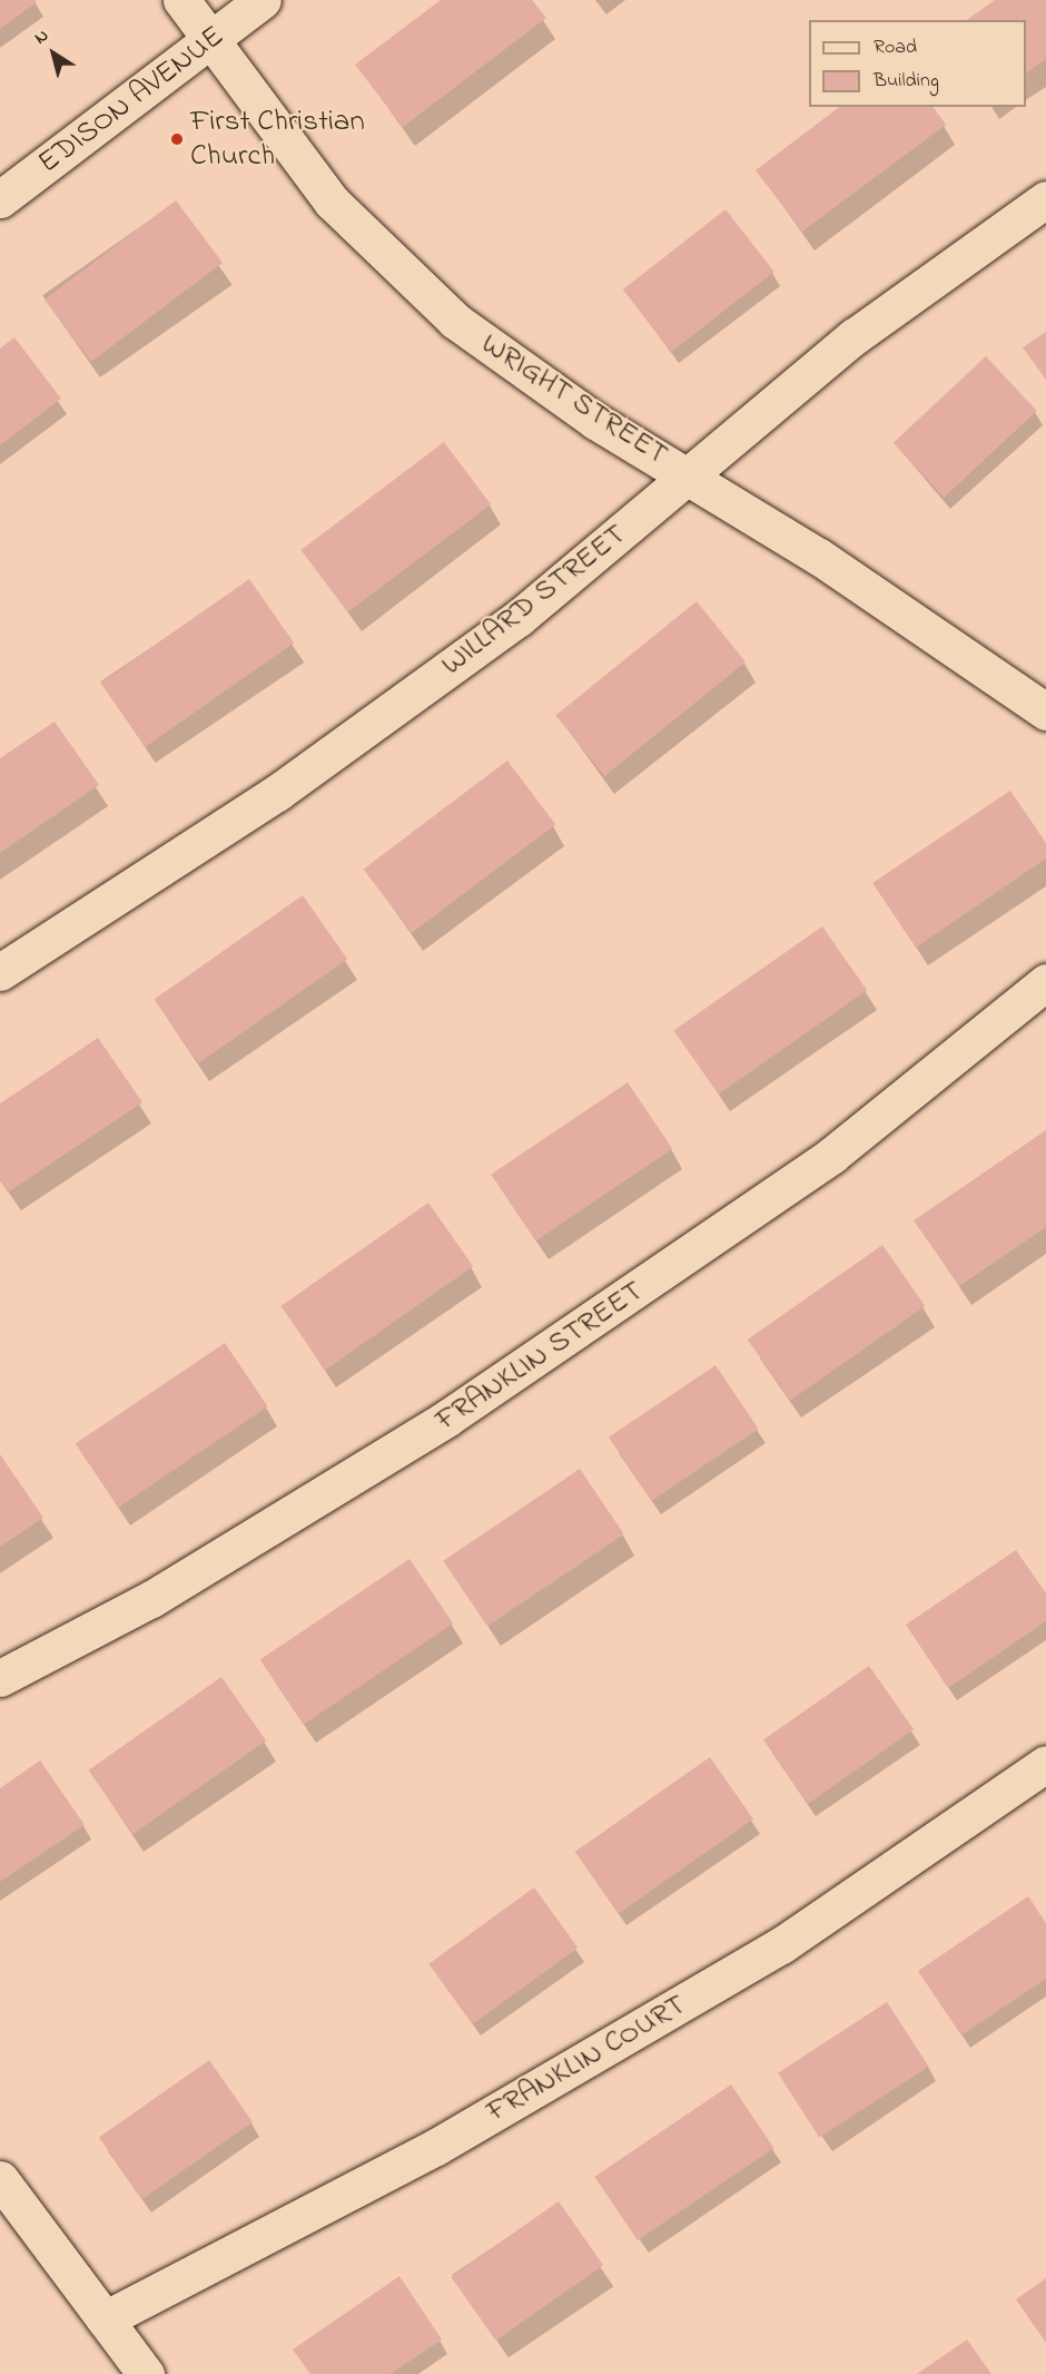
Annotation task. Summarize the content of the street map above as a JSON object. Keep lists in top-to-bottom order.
{
  "streets": {
    "street": [
      "EDISON AVENUE",
      "WRIGHT STREET",
      "WILLARD STREET",
      "FRANKLIN STREET",
      "FRANKLIN COURT"
    ]
  },
  "crossings": [
    ["EDISON AVENUE", "WRIGHT STREET"],
    ["WRIGHT STREET", "WILLARD STREET"]
  ],
  "places": ["First Christian Church"],
  "legend": ["Road", "Building"],
  "north": "top left"
}
